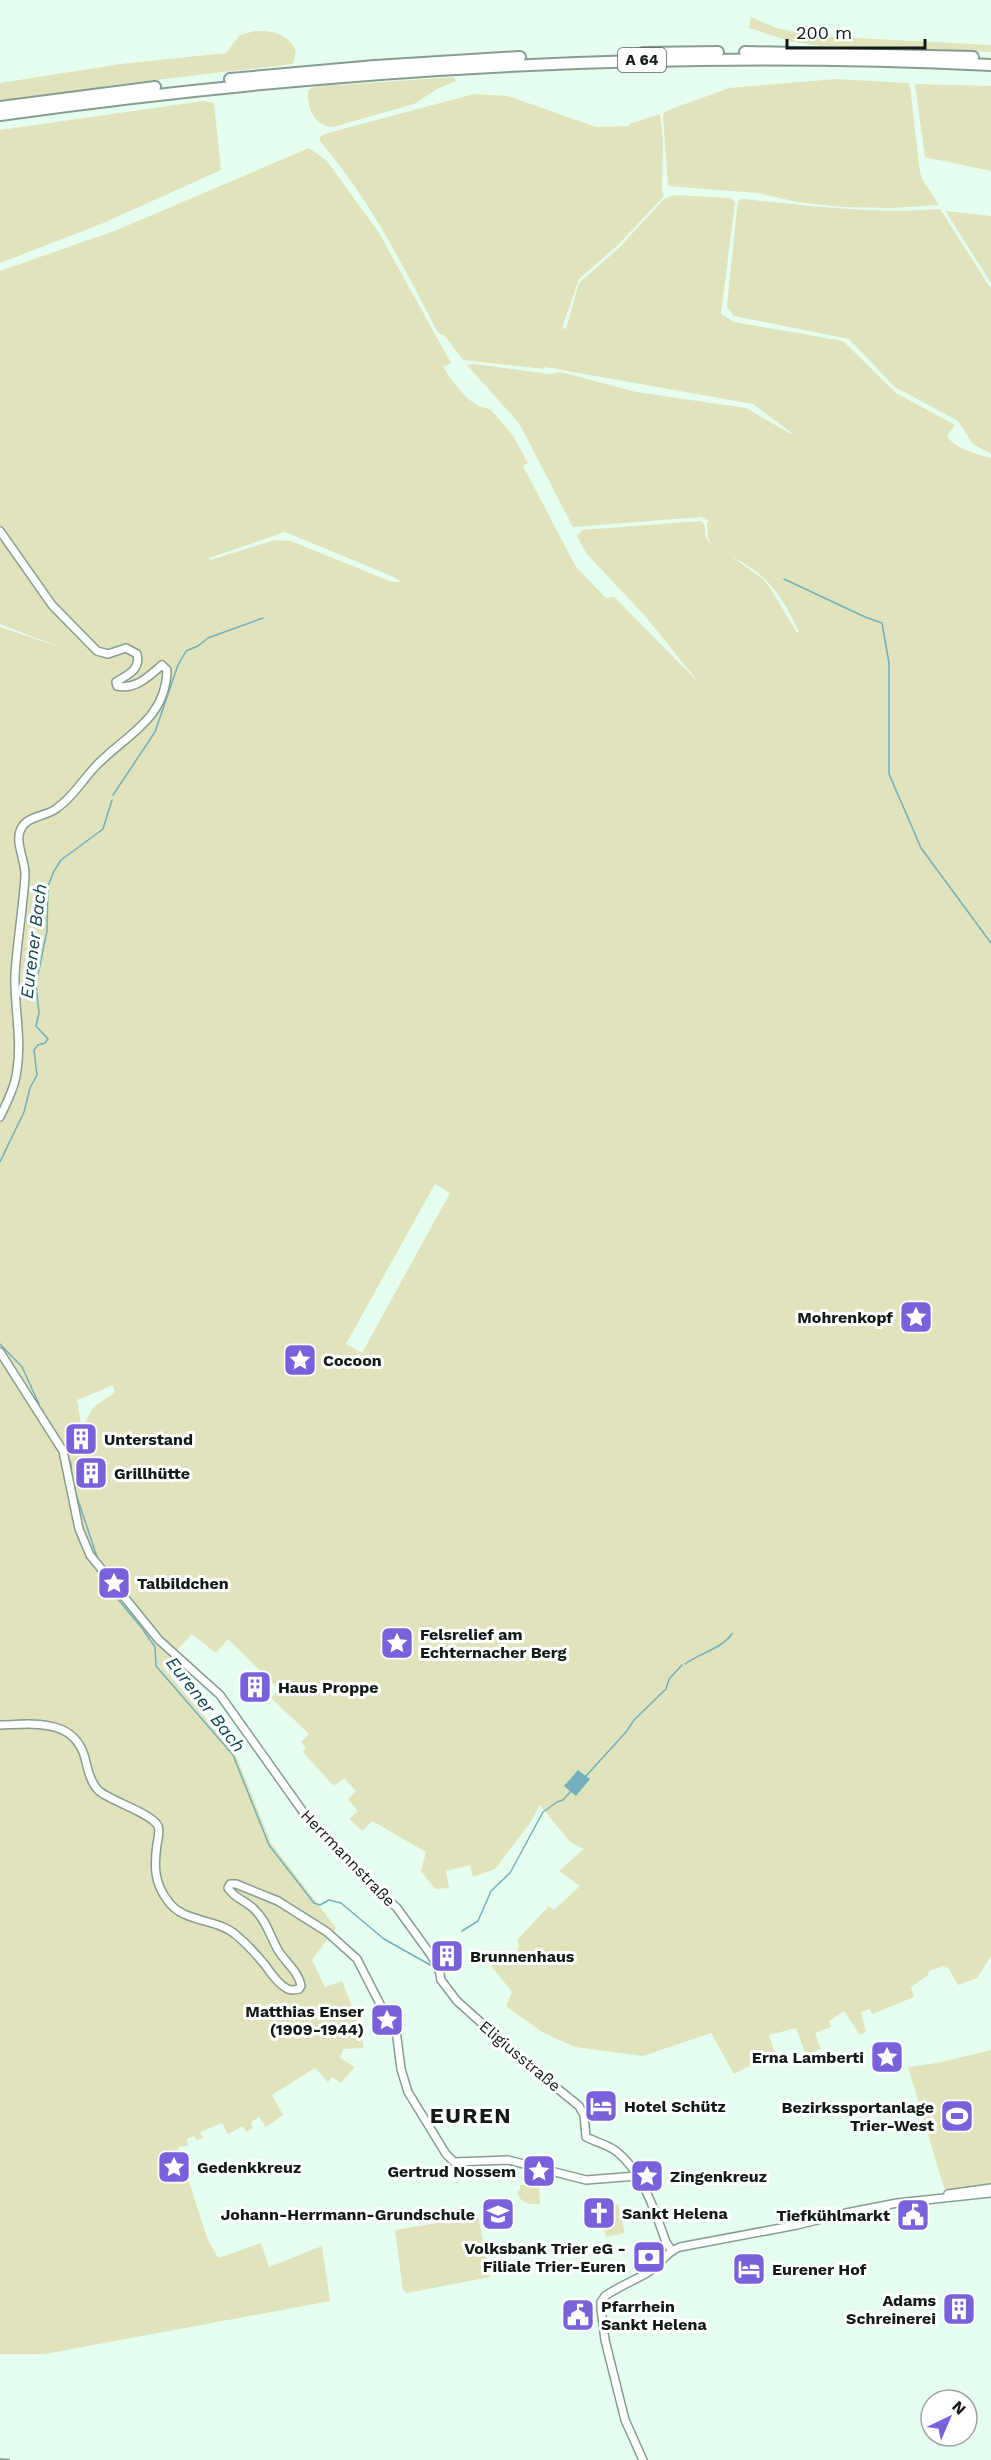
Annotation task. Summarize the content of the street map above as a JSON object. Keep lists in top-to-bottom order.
{
  "streets": {
    "highway": ["A 64"],
    "street": ["Herrmannstraße", "Eligiusstraße"]
  },
  "crossings": [
    ["Herrmannstraße", "Eligiusstraße"]
  ],
  "districts": ["EUREN"],
  "water": ["Eurener Bach"],
  "places": {
    "place": [
      "Mohrenkopf",
      "Cocoon",
      "Talbildchen",
      "Felsrelief am Echternacher Berg",
      "Matthias Enser (1909-1944)",
      "Erna Lamberti",
      "Gedenkkreuz",
      "Gertrud Nossem",
      "Zingenkreuz"
    ],
    "building": [
      "Unterstand",
      "Grillhütte",
      "Haus Proppe",
      "Brunnenhaus",
      "Adams Schreinerei"
    ],
    "hotel": ["Hotel Schütz", "Eurener Hof"],
    "sports": ["Bezirkssportanlage Trier-West"],
    "church": ["Sankt Helena"],
    "school or university": ["Johann-Herrmann-Grundschule"],
    "public building": ["Tiefkühlmarkt", "Pfarrhein Sankt Helena"],
    "bank": ["Volksbank Trier eG - Filiale Trier-Euren"]
  },
  "scale_bar": "200 m",
  "north": "top right"
}
